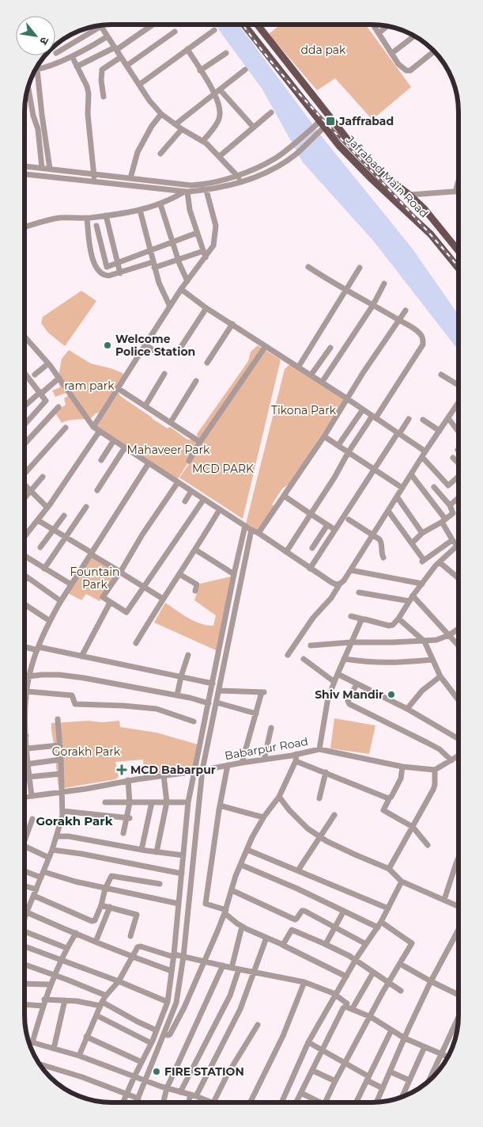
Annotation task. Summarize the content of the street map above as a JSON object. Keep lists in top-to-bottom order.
{
  "streets": {
    "main road": ["Jafrabad Main Road"],
    "street": ["Babarpur Road"]
  },
  "districts": ["Gorakh Park"],
  "parks": [
    "dda pak",
    "ram park",
    "Tikona Park",
    "Mahaveer Park",
    "MCD PARK",
    "Fountain Park",
    "Gorakh Park"
  ],
  "places": {
    "transit": ["Jaffrabad"],
    "other": ["Welcome Police Station", "Shiv Mandir", "FIRE STATION"],
    "health": ["MCD Babarpur"]
  },
  "north": "bottom right"
}
